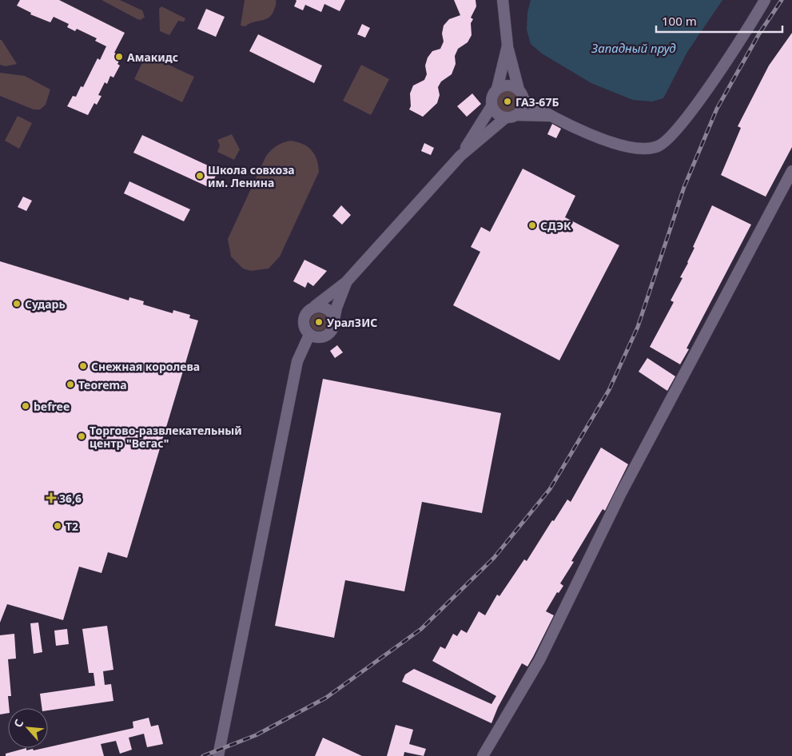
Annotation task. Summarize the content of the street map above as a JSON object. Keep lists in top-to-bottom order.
{
  "water": ["Западный пруд"],
  "places": {
    "other": [
      "Амакидс",
      "ГАЗ-67Б",
      "Школа совхоза им. Ленина",
      "СДЭК",
      "Сударь",
      "УралЗИС",
      "Снежная королева",
      "Teorema",
      "befree",
      "Торгово-развлекательный центр \"Вегас\"",
      "T2"
    ],
    "health": ["36,6"]
  },
  "scale_bar": "100 m",
  "north": "top left"
}
